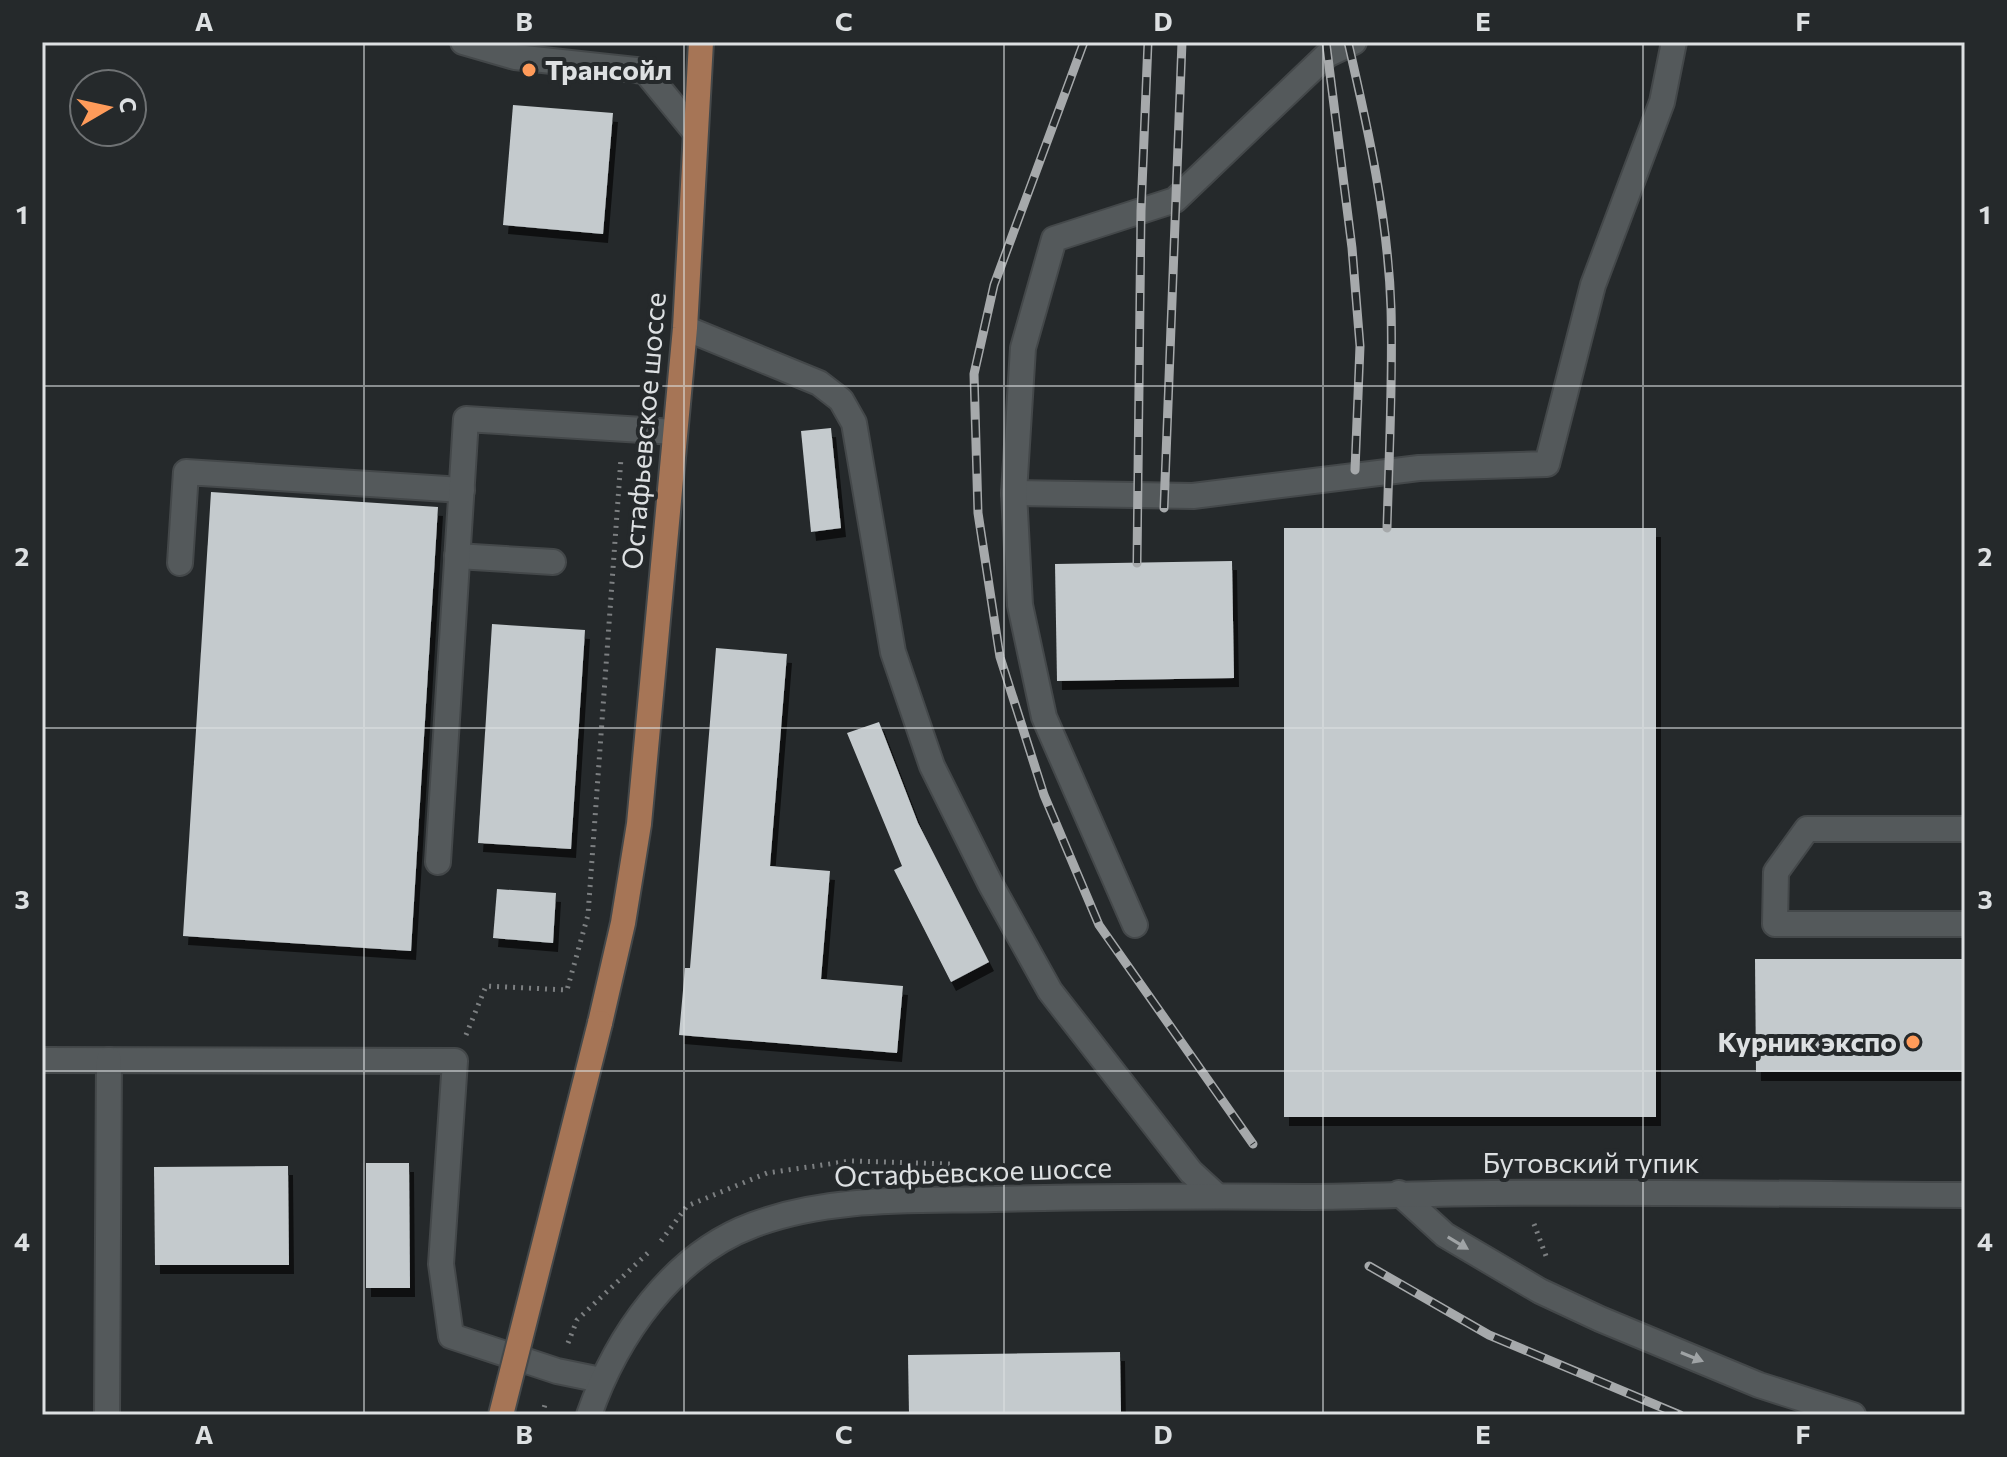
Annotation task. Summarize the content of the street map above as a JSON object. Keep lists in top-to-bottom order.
{
  "streets": {
    "main road": ["Остафьевское шоссе"],
    "street": ["Бутовский тупик"]
  },
  "crossings": [
    ["Остафьевское шоссе", "Бутовский тупик"]
  ],
  "places": ["Трансойл", "Курник экспо"],
  "north": "right",
  "grid": {
    "columns": [
      "A",
      "B",
      "C",
      "D",
      "E",
      "F"
    ],
    "rows": [
      "1",
      "2",
      "3",
      "4"
    ]
  }
}
